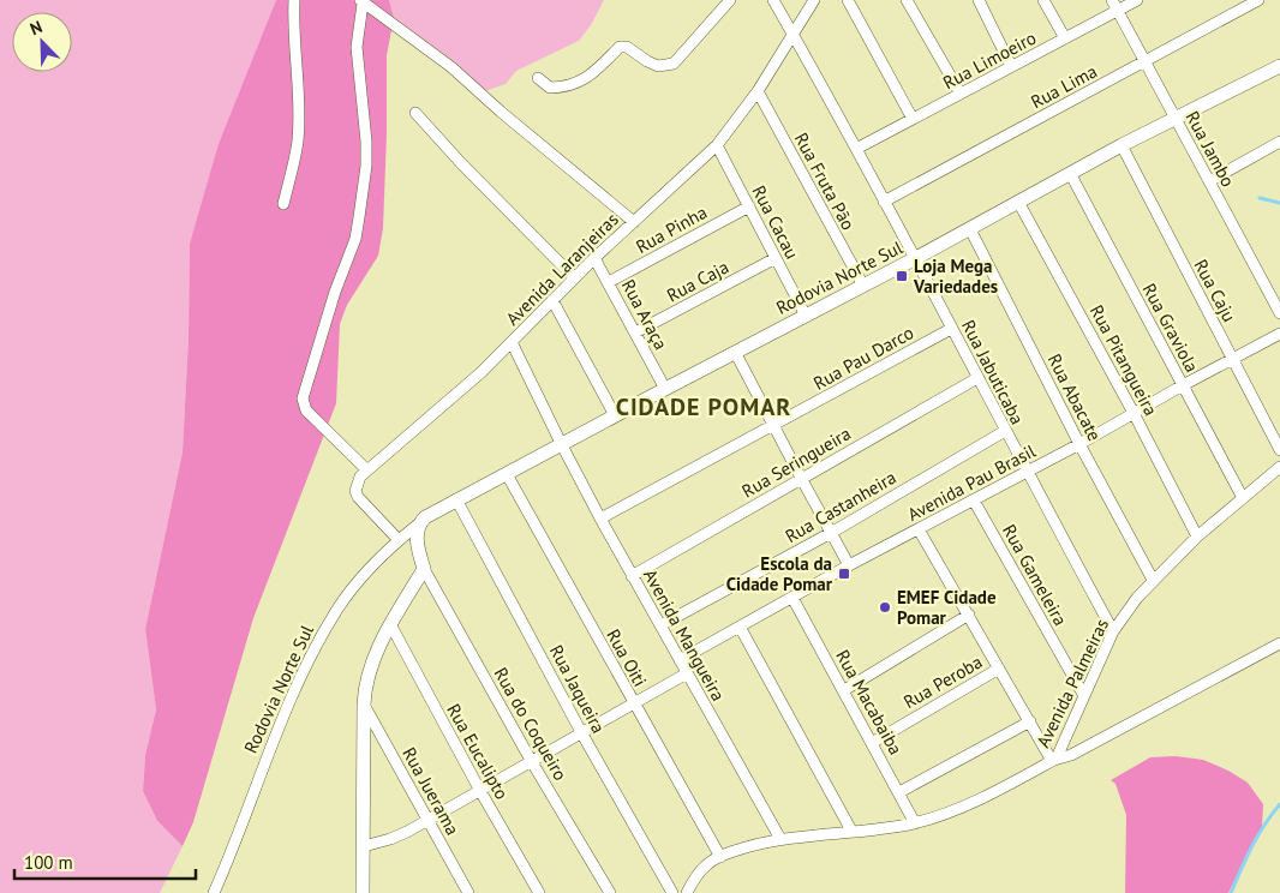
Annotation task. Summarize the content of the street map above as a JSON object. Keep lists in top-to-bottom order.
{
  "streets": {
    "street": [
      "Rua Limoeiro",
      "Rua Lima",
      "Rua Jambo",
      "Rua Fruta Pão",
      "Rua Cacau",
      "Rua Pinha",
      "Avenida Laranjeiras",
      "Rodovia Norte Sul",
      "Rua Caja",
      "Rua Caju",
      "Rua Araça",
      "Rua Graviola",
      "Rua Pau Darco",
      "Rua Pitangueira",
      "Rua Jabuticaba",
      "Rua Abacate",
      "Rua Seringueira",
      "Avenida Pau Brasil",
      "Rua Castanheira",
      "Rua Gameleira",
      "Avenida Mangueira",
      "Rua Oiti",
      "Rua Peroba",
      "Avenida Palmeiras",
      "Rua Jaqueira",
      "Rua Macabaiba",
      "Rua do Coqueiro",
      "Rua Eucalipto",
      "Rua Juerama"
    ]
  },
  "crossings": [
    ["Rua Limoeiro", "Rua Jambo"],
    ["Rua Limoeiro", "Rua Jabuticaba"],
    ["Rua Lima", "Rua Jambo"],
    ["Rua Lima", "Rua Jabuticaba"],
    ["Rua Jambo", "Rodovia Norte Sul"],
    ["Rua Fruta Pão", "Avenida Laranjeiras"],
    ["Rua Fruta Pão", "Rodovia Norte Sul"],
    ["Rua Cacau", "Rua Pinha"],
    ["Rua Cacau", "Avenida Laranjeiras"],
    ["Rua Cacau", "Rodovia Norte Sul"],
    ["Rua Cacau", "Rua Caja"],
    ["Rua Pinha", "Rua Araça"],
    ["Avenida Laranjeiras", "Rua Araça"],
    ["Avenida Laranjeiras", "Rua Jabuticaba"],
    ["Avenida Laranjeiras", "Avenida Mangueira"],
    ["Rodovia Norte Sul", "Rua Caju"],
    ["Rodovia Norte Sul", "Rua Araça"],
    ["Rodovia Norte Sul", "Rua Graviola"],
    ["Rodovia Norte Sul", "Rua Pitangueira"],
    ["Rodovia Norte Sul", "Rua Jabuticaba"],
    ["Rodovia Norte Sul", "Rua Abacate"],
    ["Rodovia Norte Sul", "Avenida Mangueira"],
    ["Rodovia Norte Sul", "Rua Oiti"],
    ["Rodovia Norte Sul", "Rua Jaqueira"],
    ["Rua Caja", "Rua Araça"],
    ["Rua Caju", "Avenida Pau Brasil"],
    ["Rua Graviola", "Avenida Pau Brasil"],
    ["Rua Graviola", "Avenida Palmeiras"],
    ["Rua Pau Darco", "Rua Jabuticaba"],
    ["Rua Pau Darco", "Avenida Mangueira"],
    ["Rua Pitangueira", "Avenida Pau Brasil"],
    ["Rua Pitangueira", "Avenida Palmeiras"],
    ["Rua Jabuticaba", "Rua Seringueira"],
    ["Rua Jabuticaba", "Avenida Pau Brasil"],
    ["Rua Jabuticaba", "Rua Castanheira"],
    ["Rua Jabuticaba", "Avenida Palmeiras"],
    ["Rua Abacate", "Avenida Pau Brasil"],
    ["Rua Abacate", "Avenida Palmeiras"],
    ["Rua Seringueira", "Avenida Mangueira"],
    ["Avenida Pau Brasil", "Rua Gameleira"],
    ["Avenida Pau Brasil", "Avenida Mangueira"],
    ["Avenida Pau Brasil", "Rua Macabaiba"],
    ["Rua Castanheira", "Avenida Mangueira"],
    ["Rua Gameleira", "Avenida Palmeiras"],
    ["Avenida Mangueira", "Avenida Palmeiras"],
    ["Rua Oiti", "Avenida Palmeiras"],
    ["Rua Peroba", "Rua Macabaiba"],
    ["Avenida Palmeiras", "Rua Macabaiba"]
  ],
  "districts": ["CIDADE POMAR"],
  "places": {
    "transit": ["Loja Mega Variedades", "Escola da Cidade Pomar"],
    "other": ["EMEF Cidade Pomar"]
  },
  "scale_bar": "100 m",
  "north": "top left"
}
